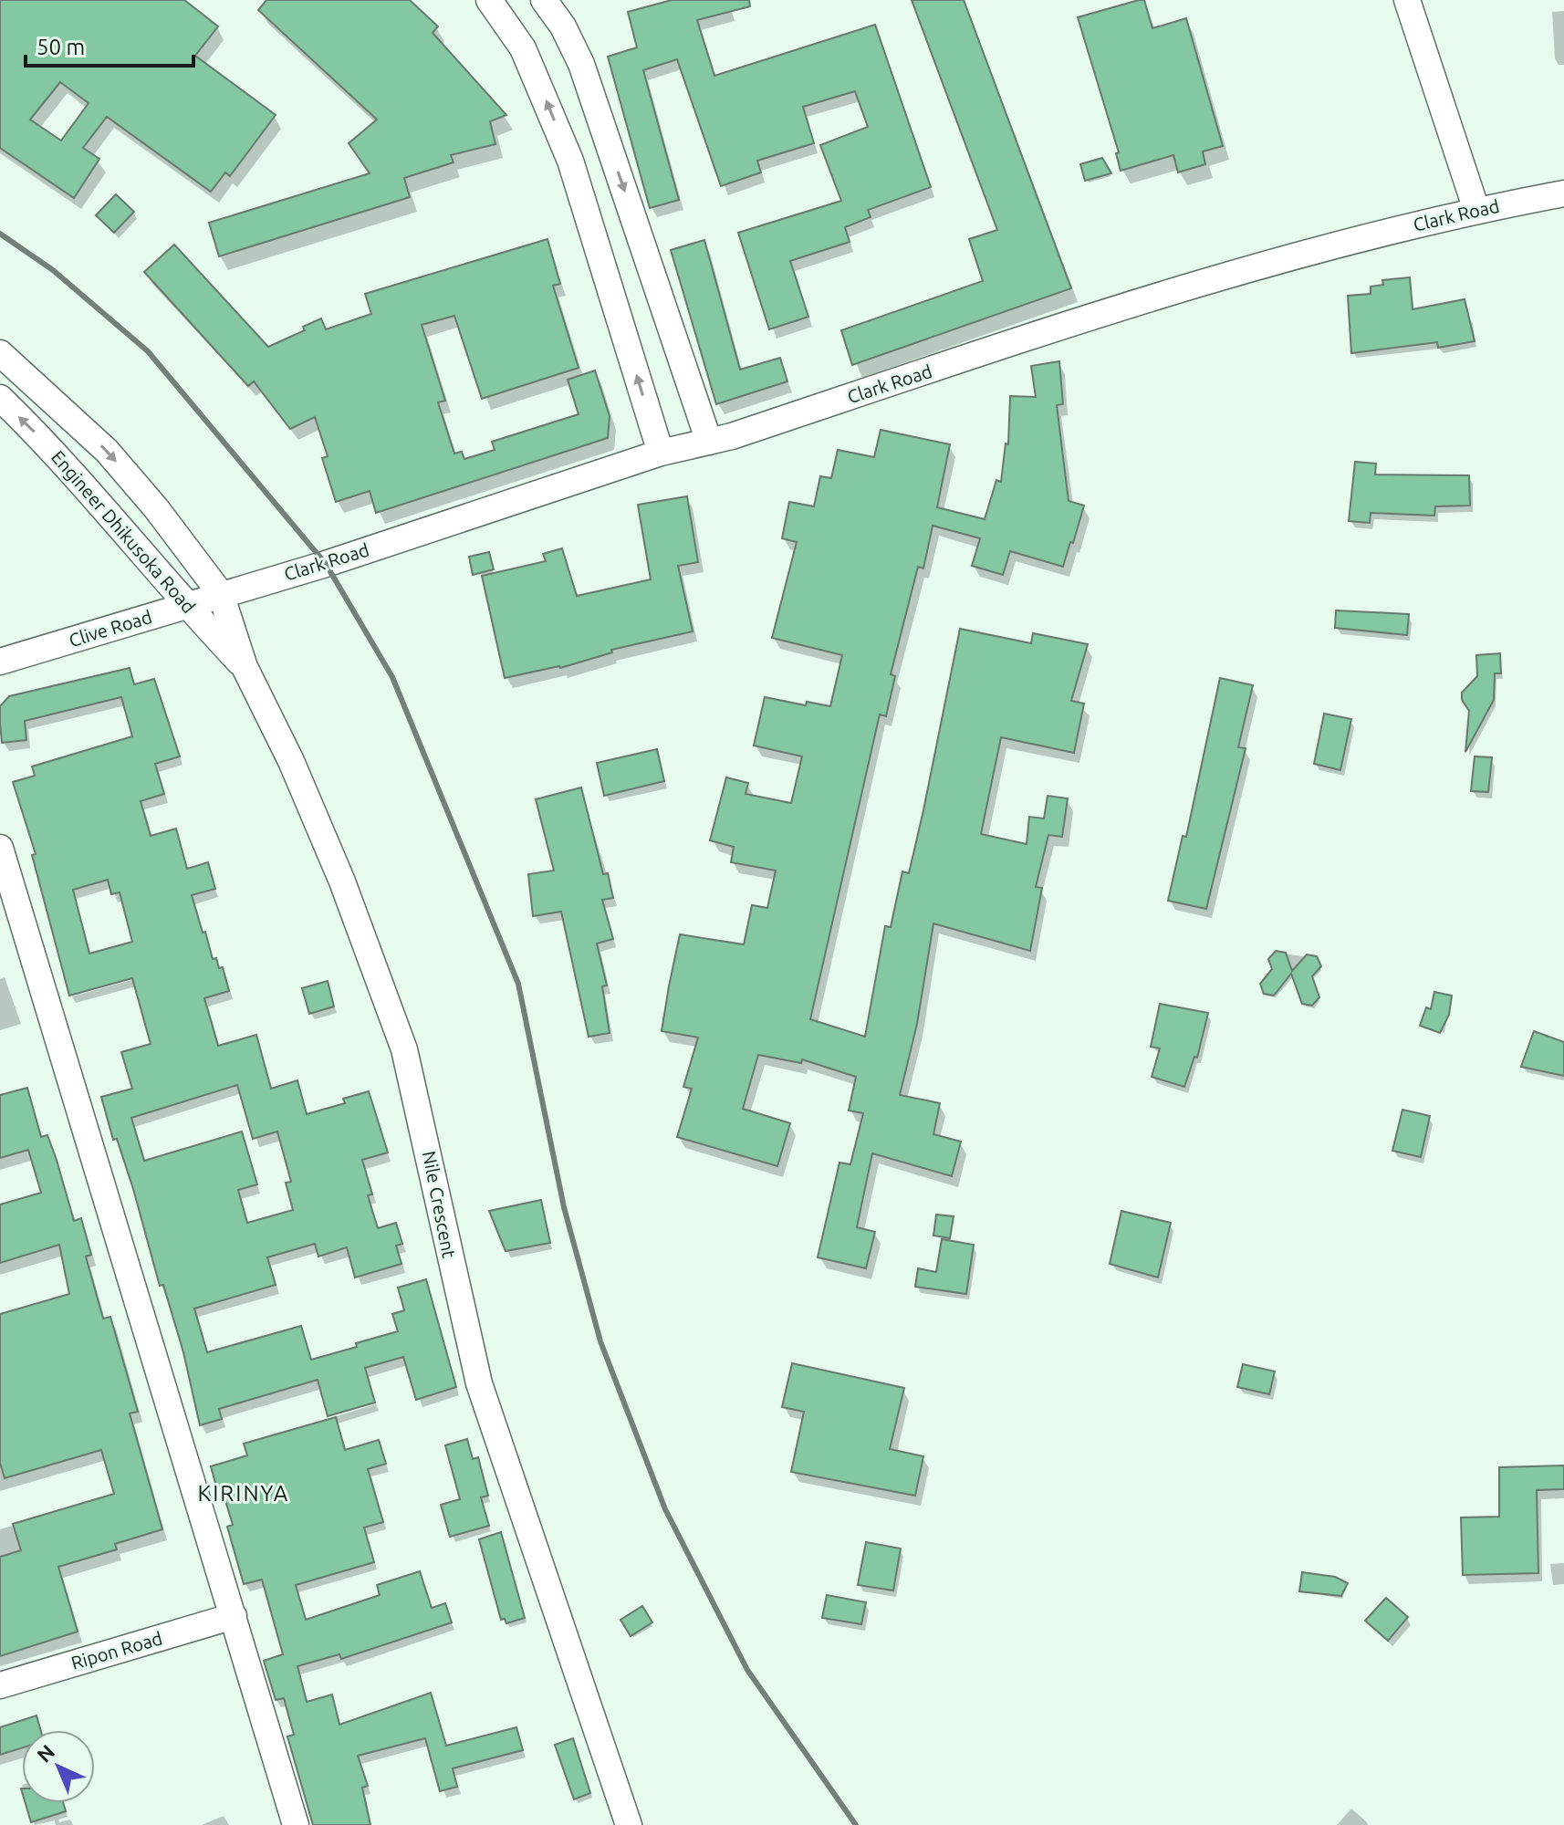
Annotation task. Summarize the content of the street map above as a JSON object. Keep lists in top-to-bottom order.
{
  "streets": {
    "street": [
      "Clark Road",
      "Engineer Dhikusoka Road",
      "Clive Road",
      "Nile Crescent",
      "Ripon Road"
    ]
  },
  "crossings": [
    ["Clark Road", "Engineer Dhikusoka Road"],
    ["Clark Road", "Clive Road"],
    ["Clark Road", "Nile Crescent"],
    ["Engineer Dhikusoka Road", "Clive Road"],
    ["Engineer Dhikusoka Road", "Nile Crescent"],
    ["Clive Road", "Nile Crescent"]
  ],
  "districts": ["KIRINYA"],
  "scale_bar": "50 m",
  "north": "top left"
}
